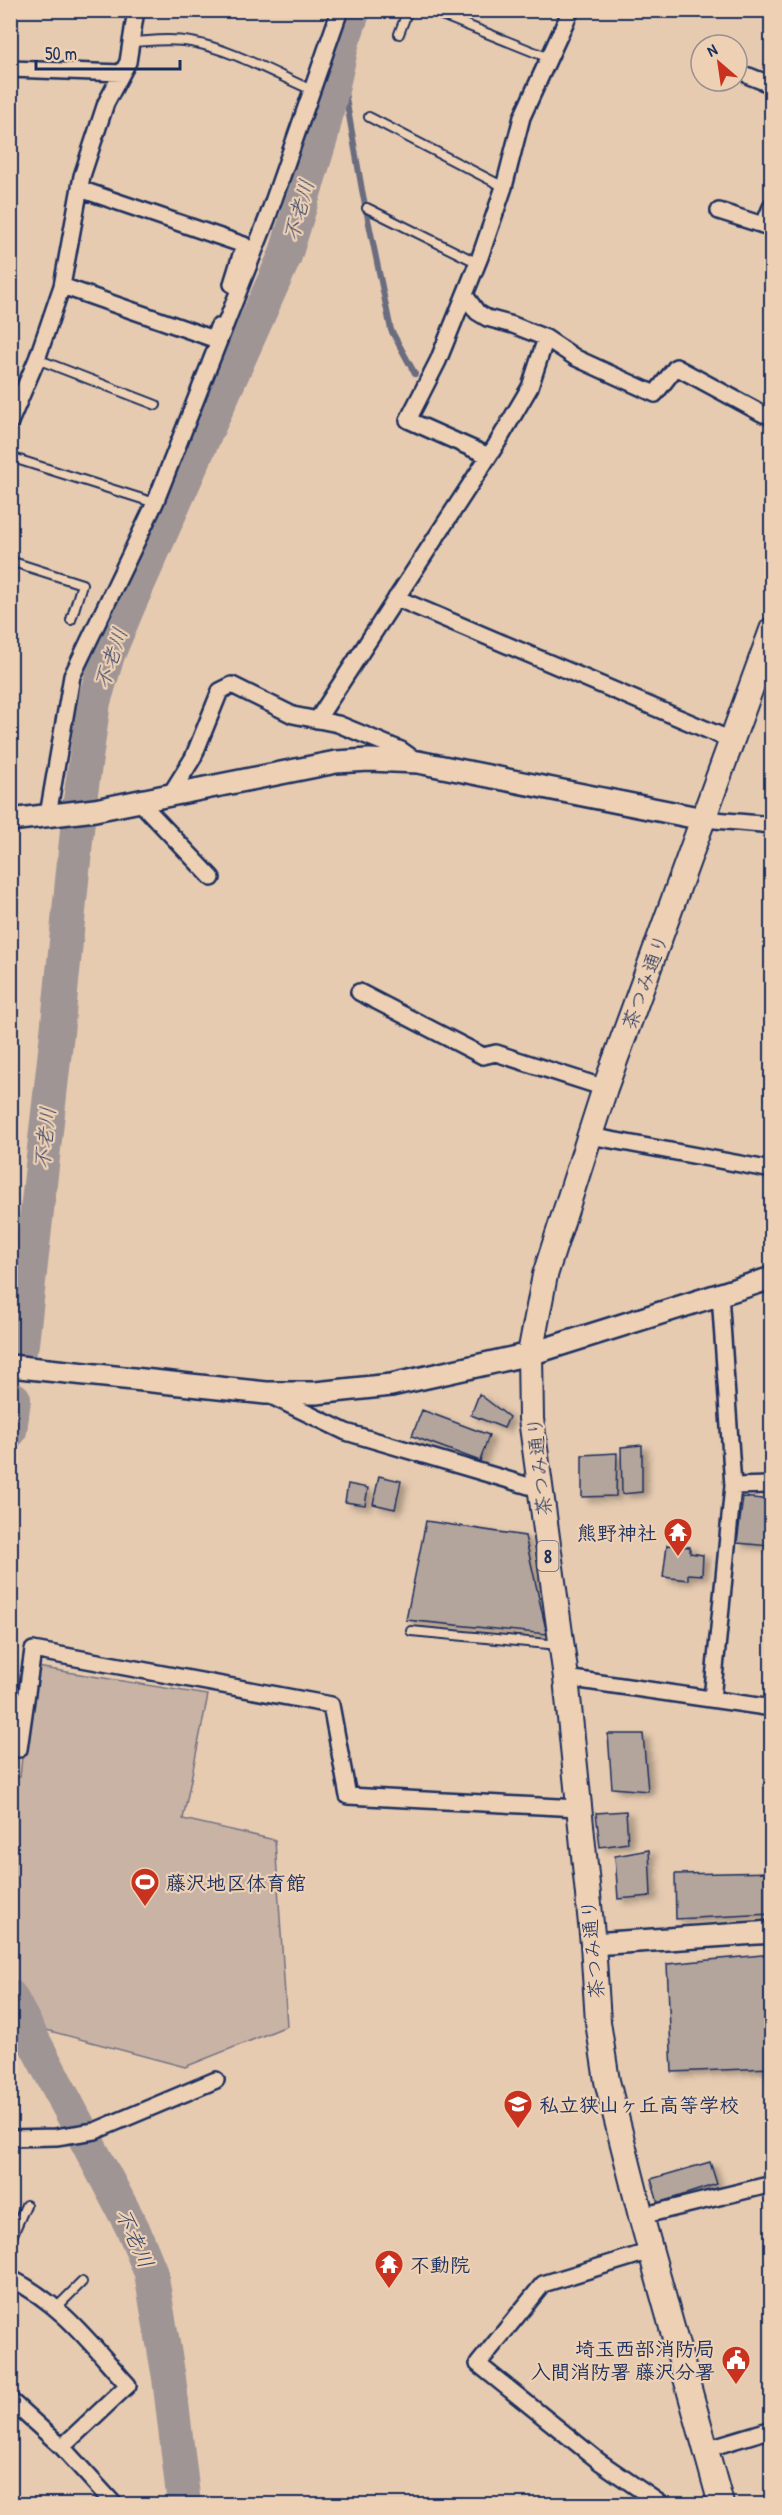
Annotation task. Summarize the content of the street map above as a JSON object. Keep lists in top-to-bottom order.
{
  "streets": {
    "main road": ["茶つみ通り", "8"]
  },
  "water": ["不老川"],
  "places": {
    "temple": ["熊野神社", "不動院"],
    "sports": ["藤沢地区体育館"],
    "school or university": ["私立狭山ヶ丘高等学校"],
    "public building": ["埼玉西部消防局 入間消防署 藤沢分署"]
  },
  "scale_bar": "50 m",
  "north": "top left"
}
